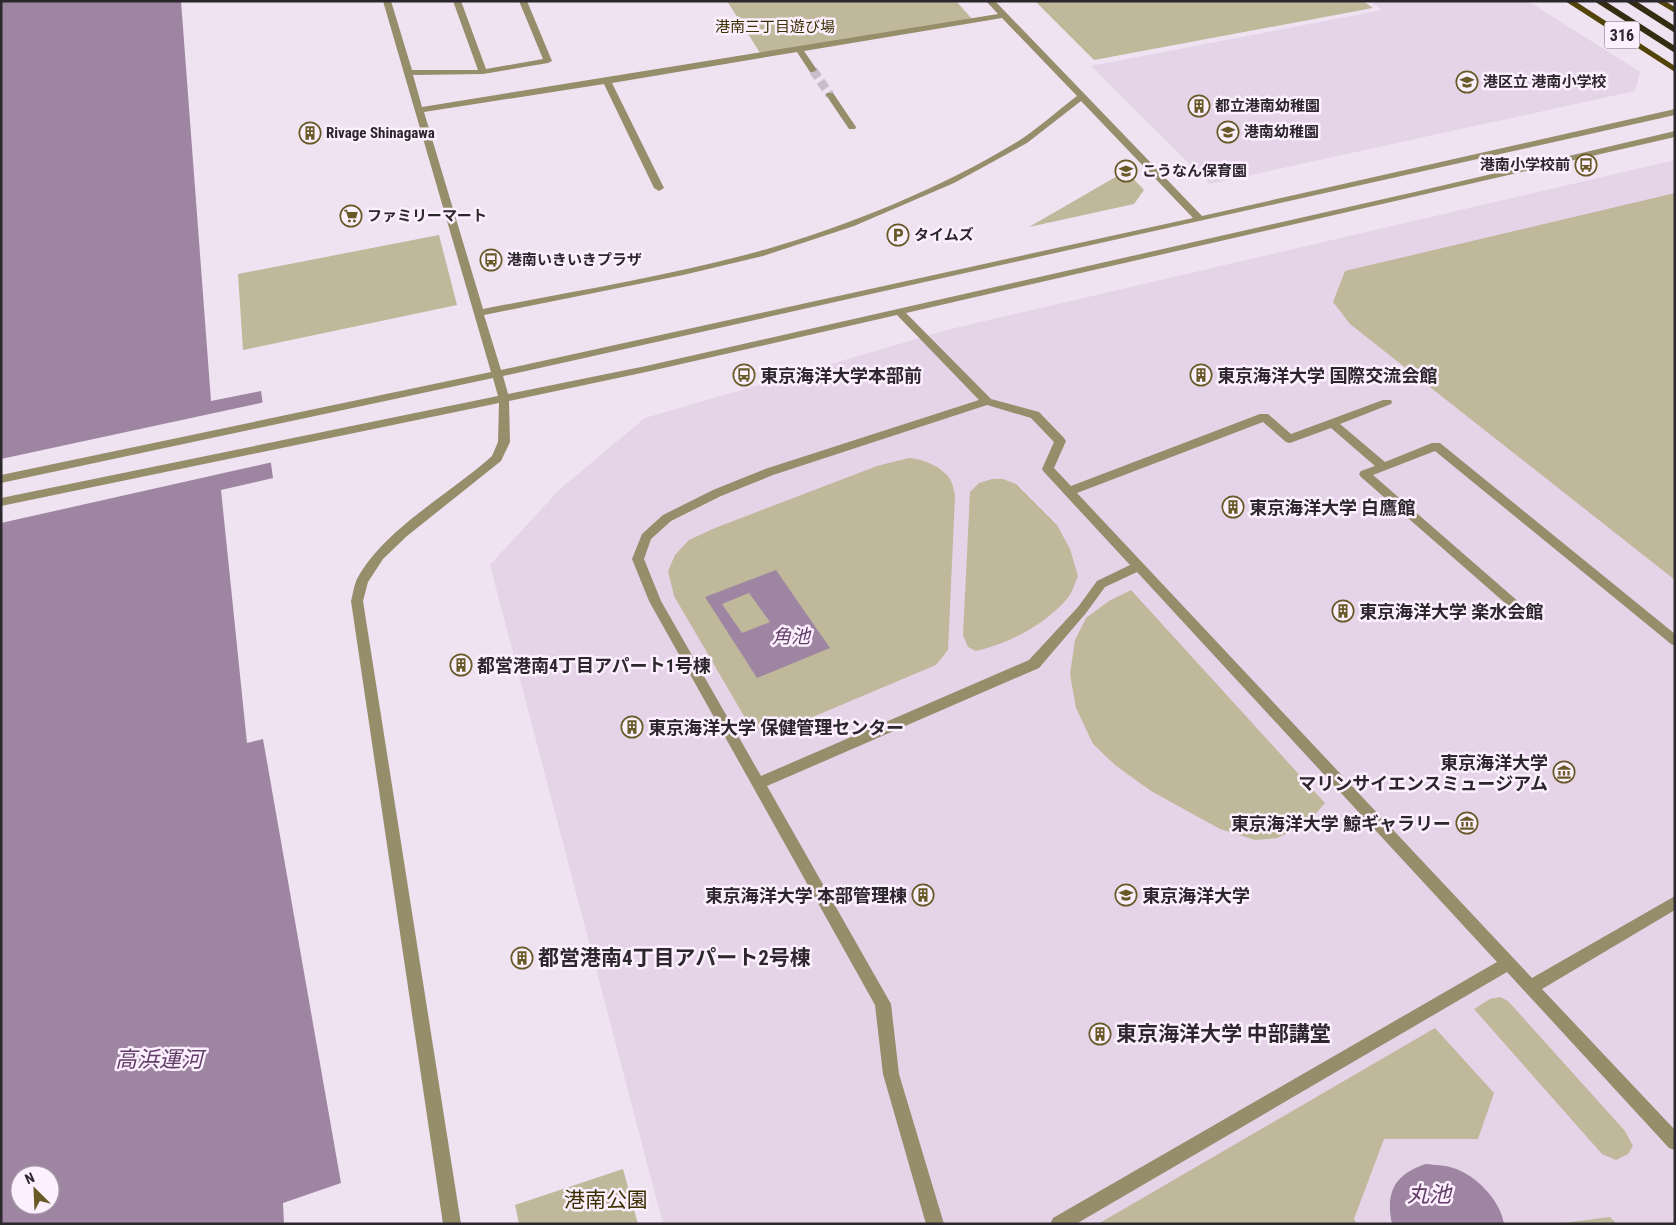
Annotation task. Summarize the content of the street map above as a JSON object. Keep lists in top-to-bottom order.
{
  "streets": {
    "main road": ["316"]
  },
  "water": ["角池", "高浜運河", "丸池"],
  "parks": ["港南三丁目遊び場", "港南公園"],
  "places": {
    "school or university": [
      "港区立 港南小学校",
      "港南幼稚園",
      "こうなん保育園",
      "東京海洋大学"
    ],
    "building": [
      "都立港南幼稚園",
      "Rivage Shinagawa",
      "東京海洋大学 国際交流会館",
      "東京海洋大学 白鷹館",
      "東京海洋大学 楽水会館",
      "都営港南4丁目アパート1号棟",
      "東京海洋大学 保健管理センター",
      "東京海洋大学 本部管理棟",
      "都営港南4丁目アパート2号棟",
      "東京海洋大学 中部講堂"
    ],
    "bus stop": ["港南小学校前", "港南いきいきプラザ", "東京海洋大学本部前"],
    "supermarket": ["ファミリーマート"],
    "parking": ["タイムズ"],
    "museum": ["東京海洋大学 マリンサイエンスミュージアム", "東京海洋大学 鯨ギャラリー"]
  },
  "north": "top left"
}
